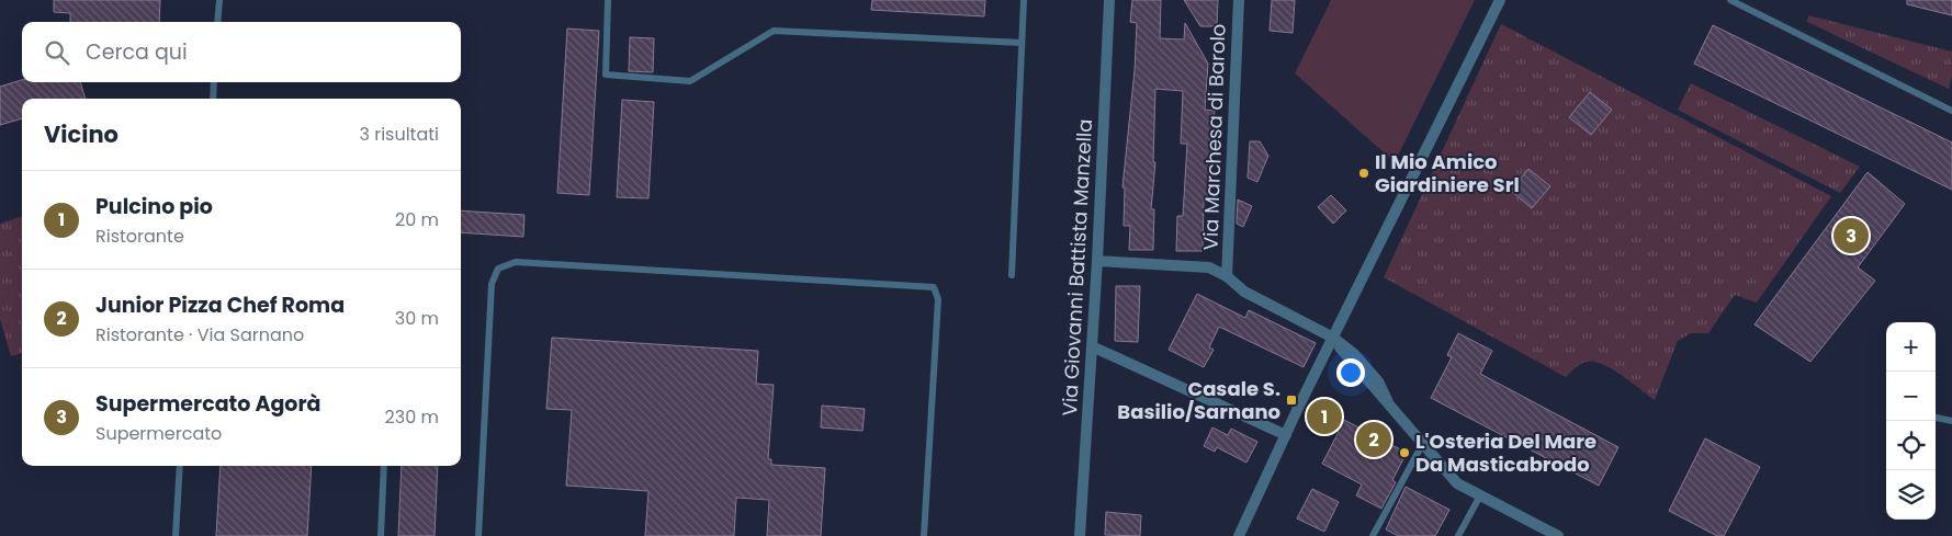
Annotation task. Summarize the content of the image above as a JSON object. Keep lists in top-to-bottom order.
{
  "streets": {
    "street": ["Via Marchesa di Barolo", "Via Giovanni Battista Manzella"]
  },
  "places": {
    "other": ["Il Mio Amico Giardiniere Srl", "L'Osteria Del Mare Da Masticabrodo"],
    "transit": ["Casale S. Basilio/Sarnano"]
  },
  "page": {
    "search": "Cerca qui",
    "heading": ["Vicino", "3 risultati"],
    "list": [
      {
        "mark": "1",
        "name": "Pulcino pio",
        "note": "Ristorante",
        "value": "20 m"
      },
      {
        "mark": "2",
        "name": "Junior Pizza Chef Roma",
        "note": "Ristorante · Via Sarnano",
        "value": "30 m"
      },
      {
        "mark": "3",
        "name": "Supermercato Agorà",
        "note": "Supermercato",
        "value": "230 m"
      }
    ],
    "pins": ["3", "1", "2"],
    "map_buttons": ["+", "−"]
  }
}
